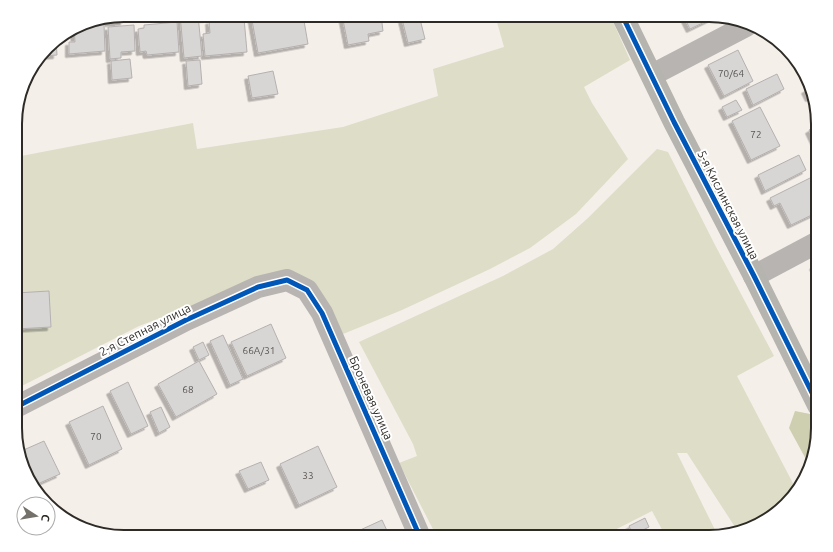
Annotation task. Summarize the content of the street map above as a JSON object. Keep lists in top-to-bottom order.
{
  "streets": {
    "street": ["5-я Кислинская улица", "2-я Степная улица", "Броневая улица"]
  },
  "crossings": [
    ["2-я Степная улица", "Броневая улица"]
  ],
  "house_numbers": [
    "70/64",
    "72",
    "66А/31",
    "68",
    "70",
    "33"
  ],
  "north": "right"
}
